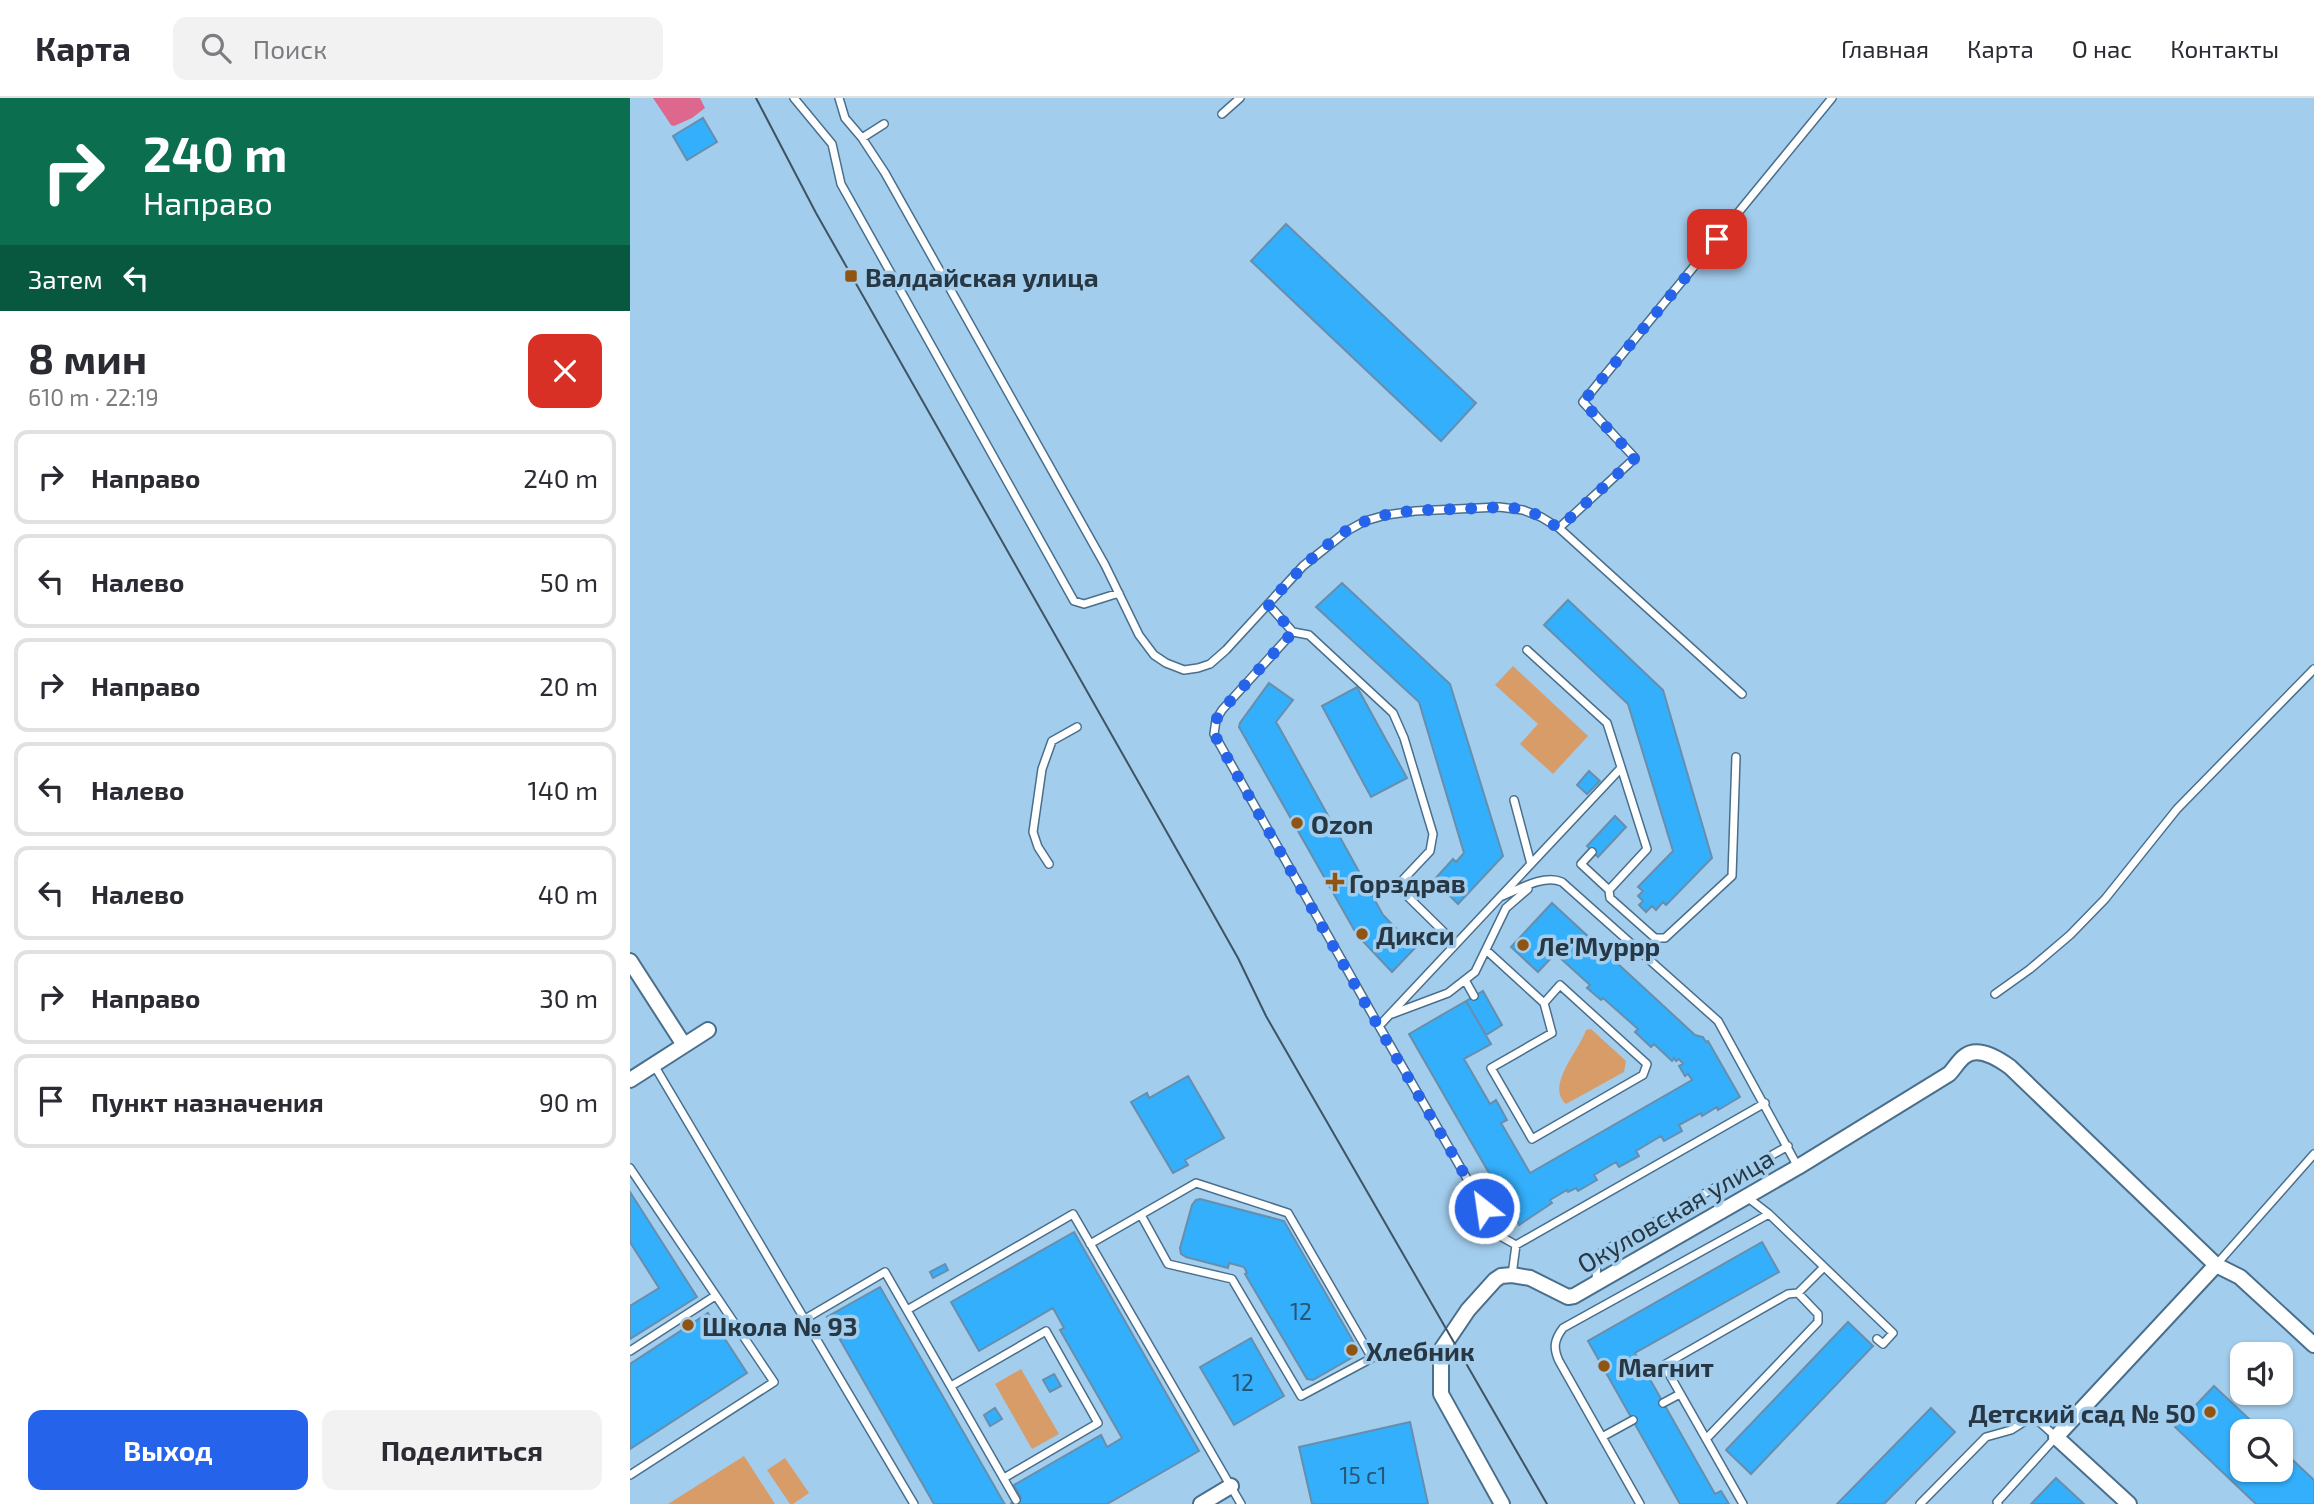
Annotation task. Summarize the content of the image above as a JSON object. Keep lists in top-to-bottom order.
{
  "streets": {
    "street": ["Окуловская улица"]
  },
  "places": {
    "transit": ["Валдайская улица"],
    "other": [
      "Ozon",
      "Дикси",
      "Ле'Муррр",
      "Школа № 93",
      "Хлебник",
      "Магнит",
      "Детский сад № 50"
    ],
    "health": ["Горздрав"]
  },
  "house_numbers": ["12", "12", "15 с1"],
  "page": {
    "header": "Карта",
    "search": "Поиск",
    "nav": [
      "Главная",
      "Карта",
      "О нас",
      "Контакты"
    ],
    "turn": ["240 m", "Направо"],
    "then": "Затем",
    "heading": ["8 мин", "610 m · 22:19"],
    "list": [
      {
        "name": "Направо",
        "value": "240 m"
      },
      {
        "name": "Налево",
        "value": "50 m"
      },
      {
        "name": "Направо",
        "value": "20 m"
      },
      {
        "name": "Налево",
        "value": "140 m"
      },
      {
        "name": "Налево",
        "value": "40 m"
      },
      {
        "name": "Направо",
        "value": "30 m"
      },
      {
        "name": "Пункт назначения",
        "value": "90 m"
      }
    ],
    "buttons": ["Выход", "Поделиться"]
  }
}
